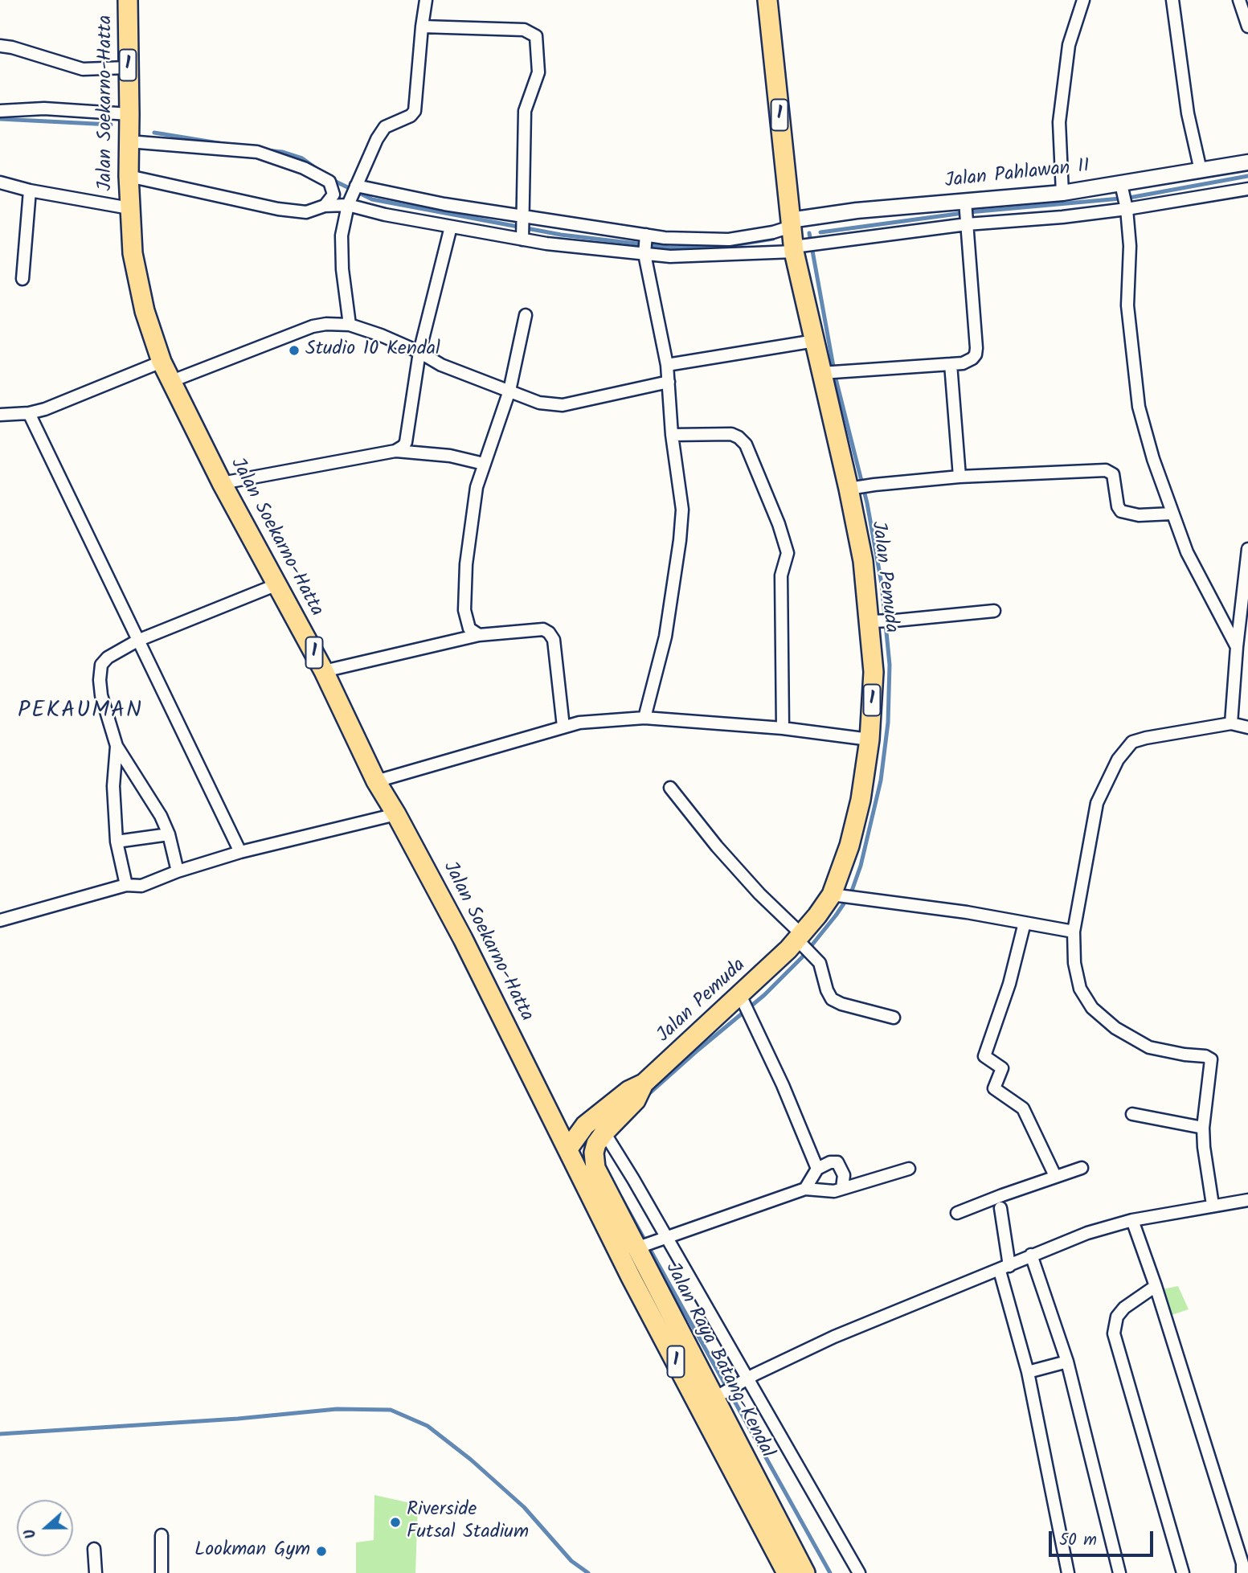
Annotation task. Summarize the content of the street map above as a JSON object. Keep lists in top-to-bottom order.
{
  "streets": {
    "highway": [
      "1",
      "Jalan Soekarno-Hatta",
      "Jalan Pemuda",
      "Jalan Raya Batang-Kendal"
    ],
    "street": ["Jalan Pahlawan II"]
  },
  "crossings": [
    ["Jalan Soekarno-Hatta", "Jalan Pemuda"],
    ["Jalan Soekarno-Hatta", "Jalan Raya Batang-Kendal"],
    ["Jalan Pahlawan II", "Jalan Pemuda"],
    ["Jalan Pemuda", "Jalan Raya Batang-Kendal"]
  ],
  "districts": ["PEKAUMAN"],
  "places": ["Studio 10 Kendal", "Riverside Futsal Stadium", "Lookman Gym"],
  "scale_bar": "50 m",
  "north": "left"
}
